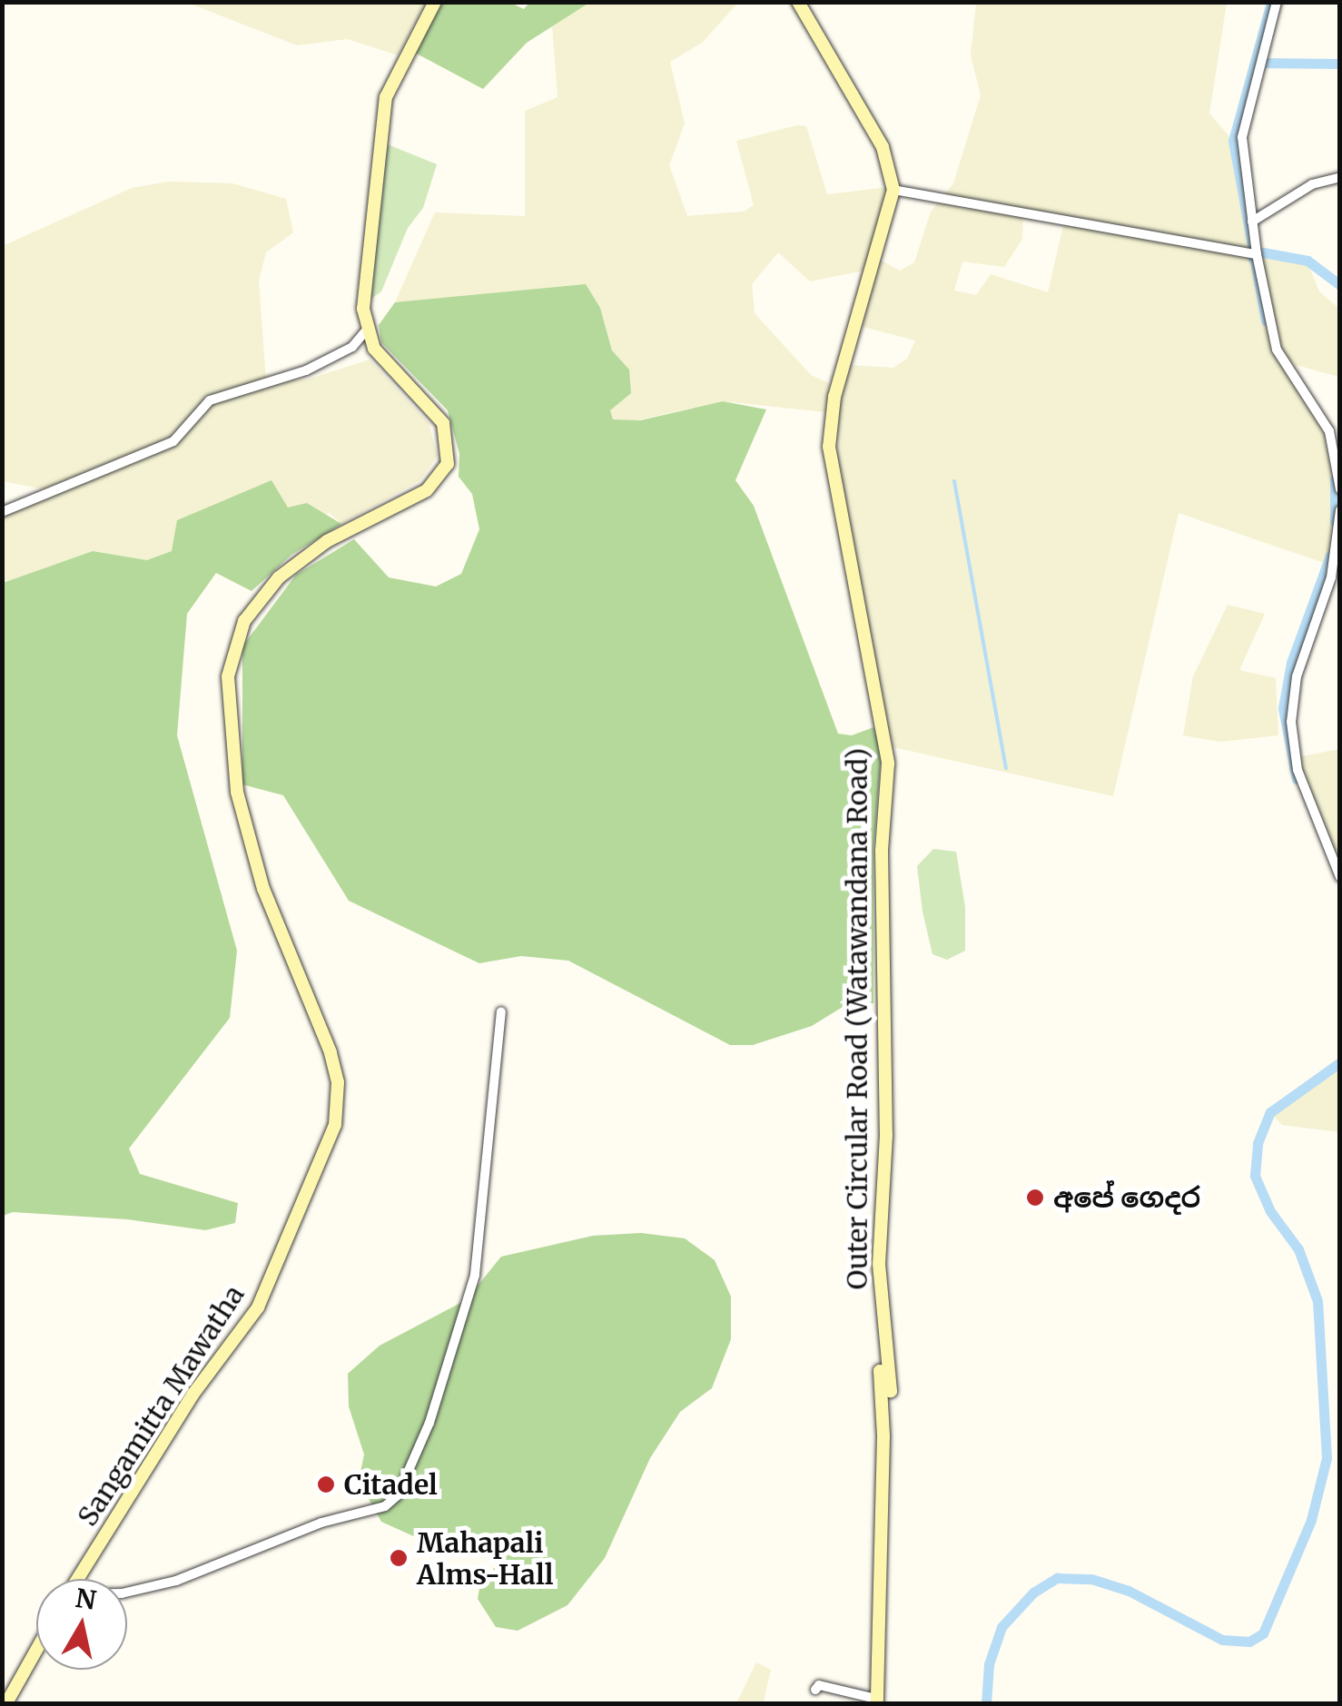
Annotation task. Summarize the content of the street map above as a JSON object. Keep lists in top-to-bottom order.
{
  "streets": {
    "main road": ["Outer Circular Road (Watawandana Road)", "Sangamitta Mawatha"]
  },
  "places": ["අපේ ගෙදර", "Citadel", "Mahapali Alms-Hall"],
  "north": "top"
}
